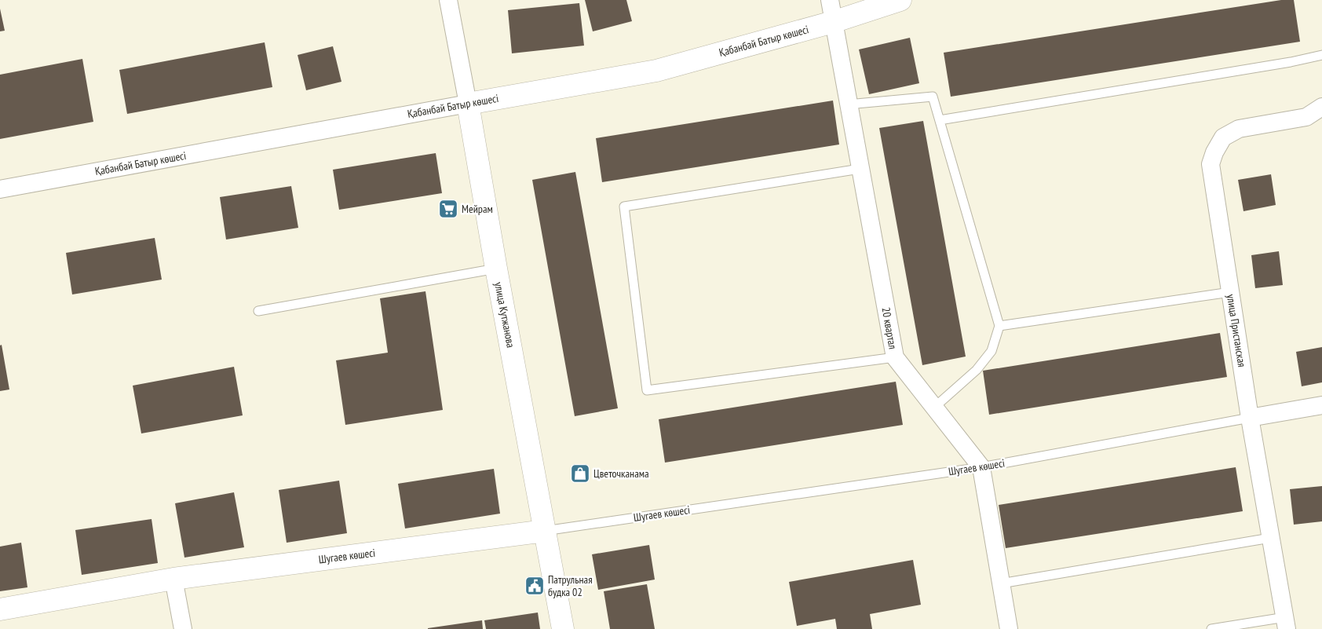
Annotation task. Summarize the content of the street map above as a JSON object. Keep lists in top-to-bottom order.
{
  "streets": {
    "main road": ["Қабанбай Батыр көшесі", "улица Кутжанова", "Шугаев көшесі"],
    "street": ["20 квартал", "улица Пристанская"]
  },
  "crossings": [
    ["Қабанбай Батыр көшесі", "улица Кутжанова"],
    ["Қабанбай Батыр көшесі", "20 квартал"],
    ["улица Кутжанова", "Шугаев көшесі"],
    ["20 квартал", "Шугаев көшесі"],
    ["улица Пристанская", "Шугаев көшесі"]
  ],
  "places": {
    "supermarket": ["Мейрам"],
    "shop": ["Цветочканама"],
    "public building": ["Патрульная будка 02"]
  }
}
